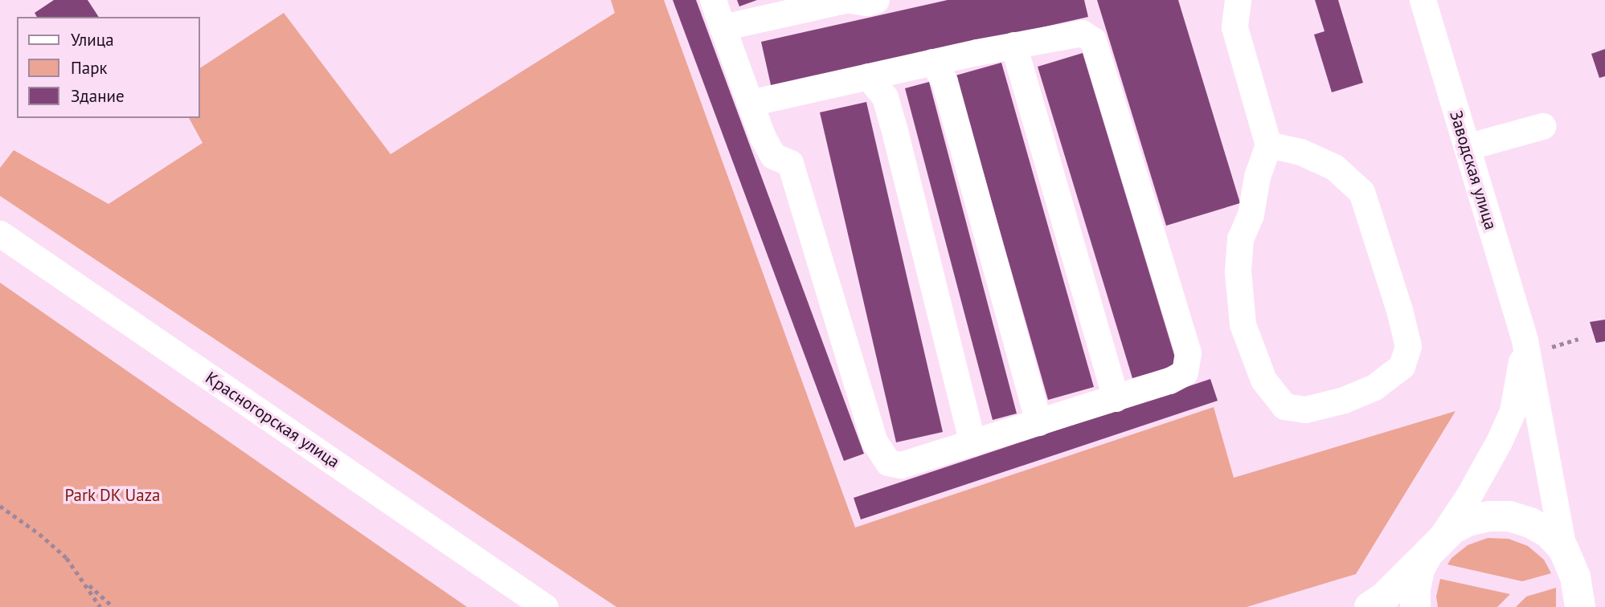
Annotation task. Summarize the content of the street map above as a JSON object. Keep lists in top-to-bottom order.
{
  "streets": {
    "street": ["Заводская улица", "Красногорская улица"]
  },
  "parks": ["Park DK Uaza"],
  "legend": ["Улица", "Парк", "Здание"]
}
